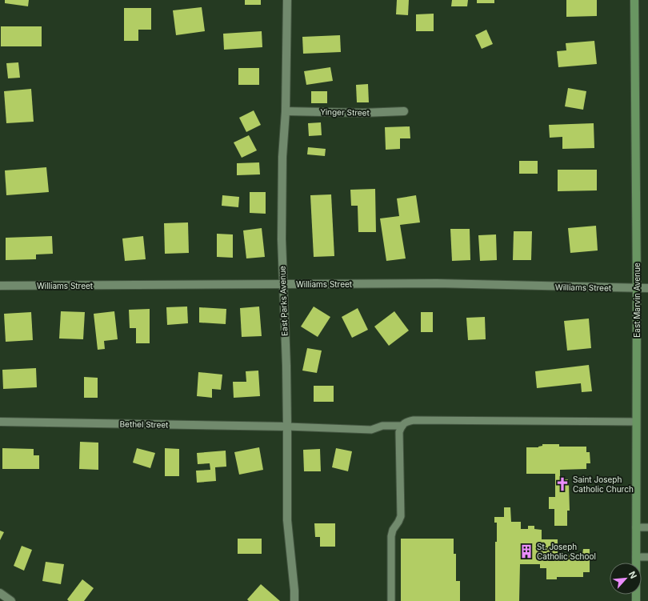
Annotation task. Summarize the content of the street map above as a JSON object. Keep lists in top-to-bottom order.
{
  "streets": {
    "main road": ["East Marvin Avenue"],
    "street": [
      "Yinger Street",
      "Williams Street",
      "East Parks Avenue",
      "Bethel Street"
    ]
  },
  "crossings": [
    ["Yinger Street", "East Parks Avenue"],
    ["Williams Street", "East Marvin Avenue"],
    ["Williams Street", "East Parks Avenue"],
    ["East Parks Avenue", "Bethel Street"]
  ],
  "places": {
    "church": ["Saint Joseph Catholic Church"],
    "building": ["St. Joseph Catholic School"]
  },
  "north": "top right"
}
